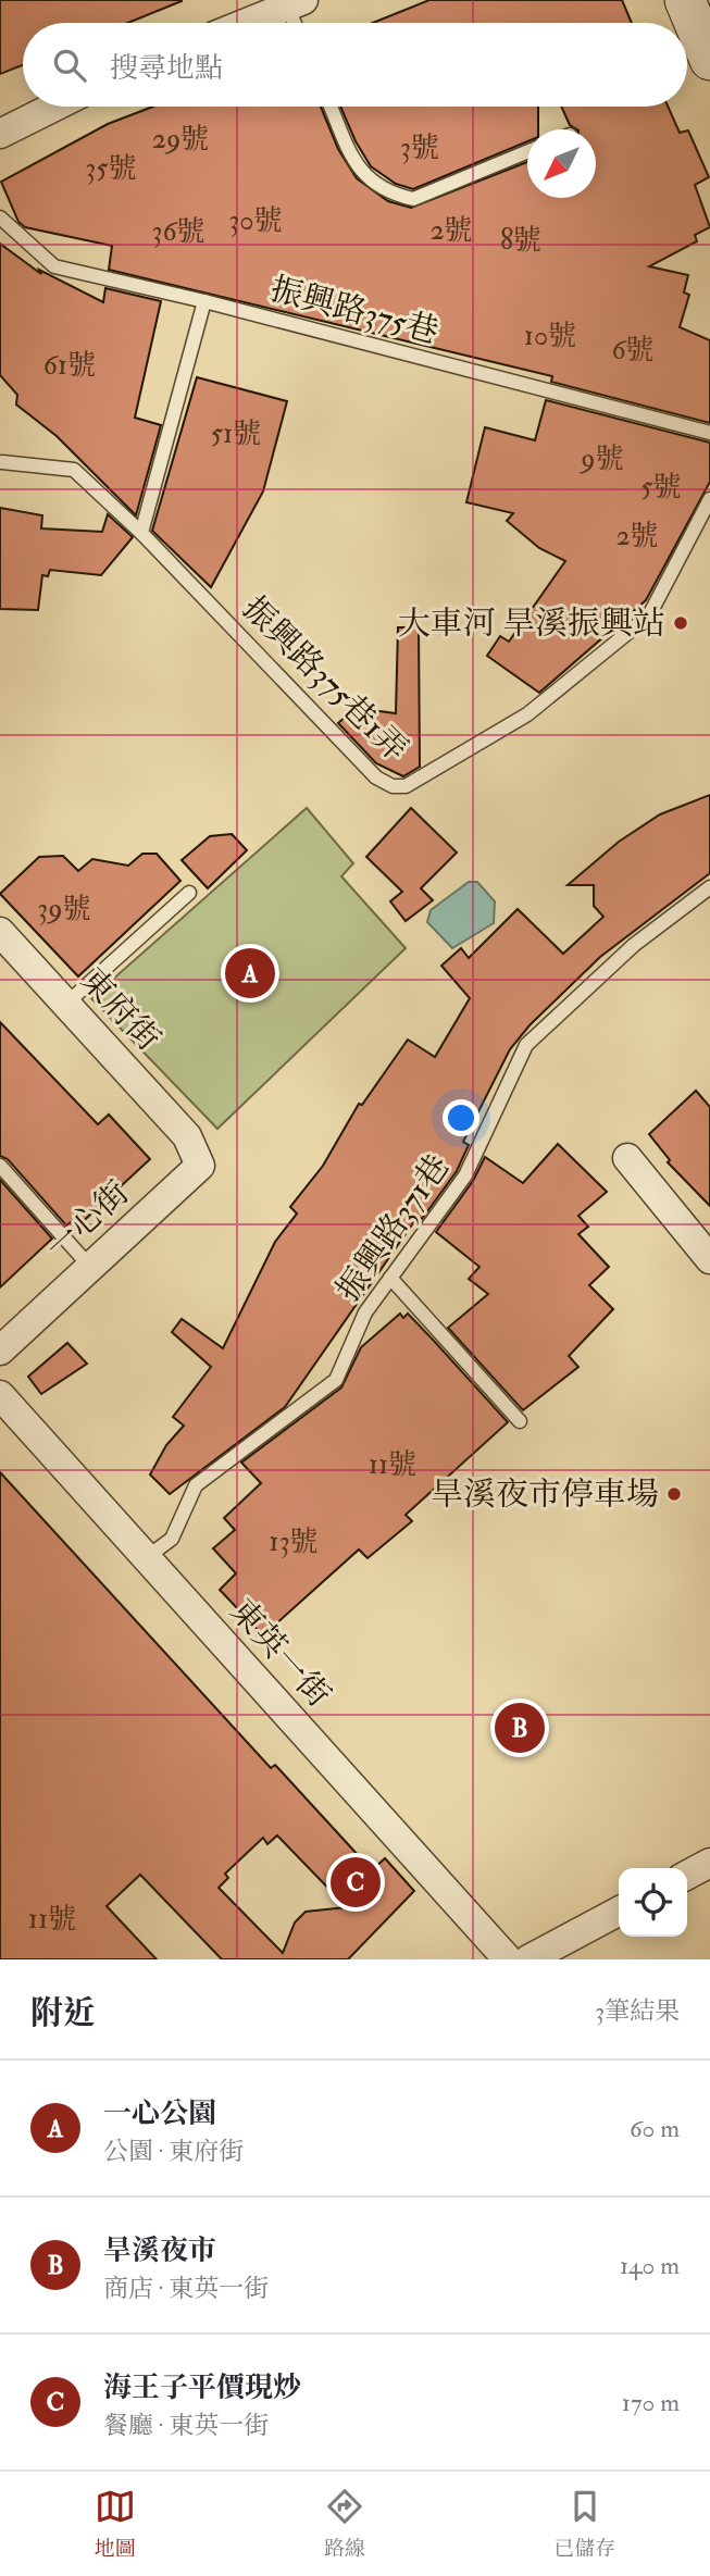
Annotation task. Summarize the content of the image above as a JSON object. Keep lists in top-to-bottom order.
{
  "streets": {
    "street": ["東府街", "一心街", "東英一街"],
    "lane": ["振興路375巷", "振興路375巷1弄", "振興路371巷"]
  },
  "crossings": [
    ["東府街", "一心街"],
    ["振興路371巷", "東英一街"]
  ],
  "places": ["大車河 旱溪振興站", "旱溪夜市停車場"],
  "house_numbers": [
    "29號",
    "3號",
    "35號",
    "30號",
    "2號",
    "36號",
    "8號",
    "10號",
    "6號",
    "61號",
    "51號",
    "9號",
    "5號",
    "2號",
    "39號",
    "11號",
    "13號",
    "11號"
  ],
  "north": "bottom left",
  "page": {
    "search": "搜尋地點",
    "pins": ["A", "B", "C"],
    "heading": ["附近", "3筆結果"],
    "list": [
      {
        "mark": "A",
        "name": "一心公園",
        "note": "公園 · 東府街",
        "value": "60 m"
      },
      {
        "mark": "B",
        "name": "旱溪夜市",
        "note": "商店 · 東英一街",
        "value": "140 m"
      },
      {
        "mark": "C",
        "name": "海王子平價現炒",
        "note": "餐廳 · 東英一街",
        "value": "170 m"
      }
    ],
    "nav": ["地圖", "路線", "已儲存"]
  }
}
